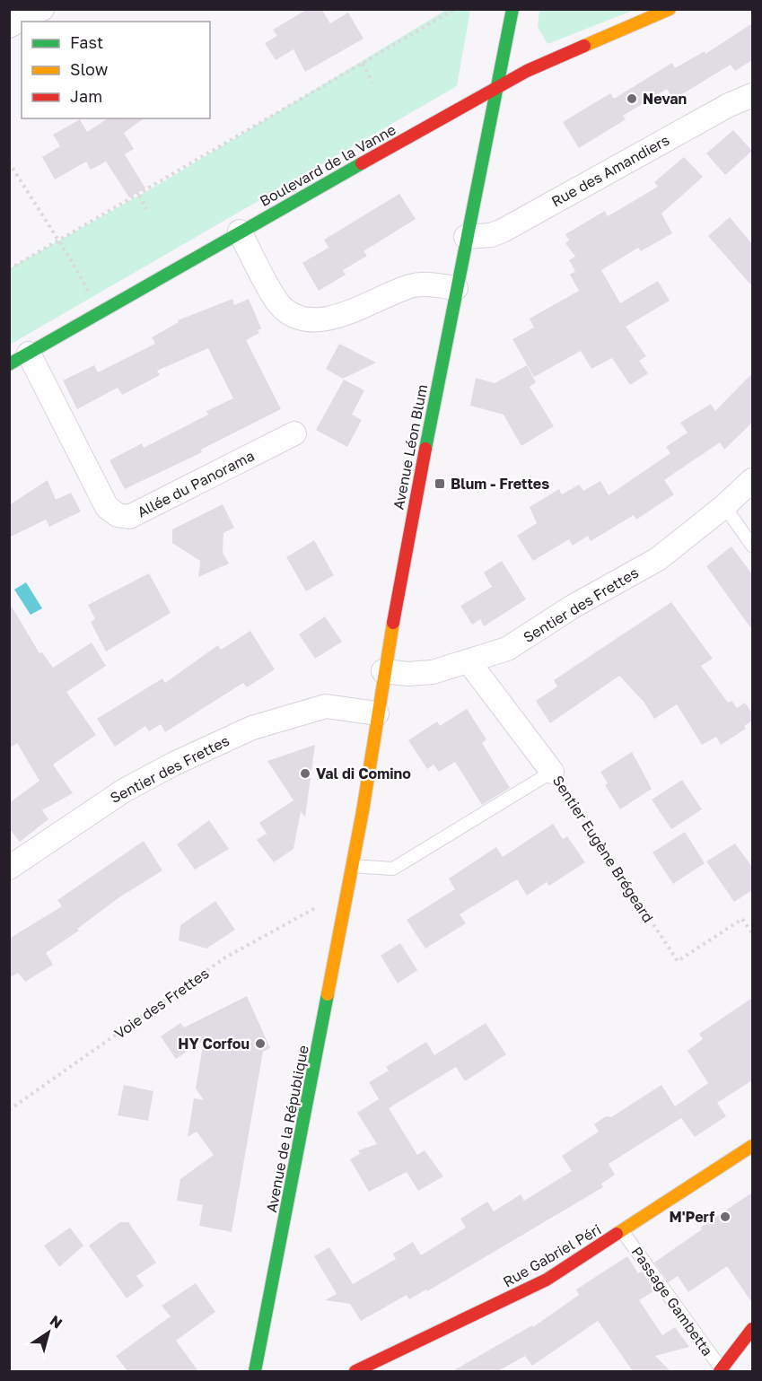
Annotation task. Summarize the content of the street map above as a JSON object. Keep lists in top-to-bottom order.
{
  "streets": {
    "main road": [
      "Boulevard de la Vanne",
      "Avenue Léon Blum",
      "Avenue de la République",
      "Rue Gabriel Péri"
    ],
    "street": [
      "Rue des Amandiers",
      "Allée du Panorama",
      "Sentier des Frettes",
      "Sentier Eugène Brégeard"
    ],
    "lane": ["Passage Gambetta"],
    "path": ["Voie des Frettes"]
  },
  "crossings": [
    ["Boulevard de la Vanne", "Avenue Léon Blum"],
    ["Boulevard de la Vanne", "Allée du Panorama"],
    ["Rue des Amandiers", "Avenue Léon Blum"],
    ["Avenue Léon Blum", "Sentier des Frettes"],
    ["Avenue Léon Blum", "Avenue de la République"],
    ["Sentier des Frettes", "Sentier Eugène Brégeard"],
    ["Rue Gabriel Péri", "Passage Gambetta"]
  ],
  "places": {
    "other": [
      "Nevan",
      "Val di Comino",
      "HY Corfou",
      "M'Perf"
    ],
    "transit": ["Blum - Frettes"]
  },
  "legend": ["Fast", "Slow", "Jam"],
  "north": "top right"
}
